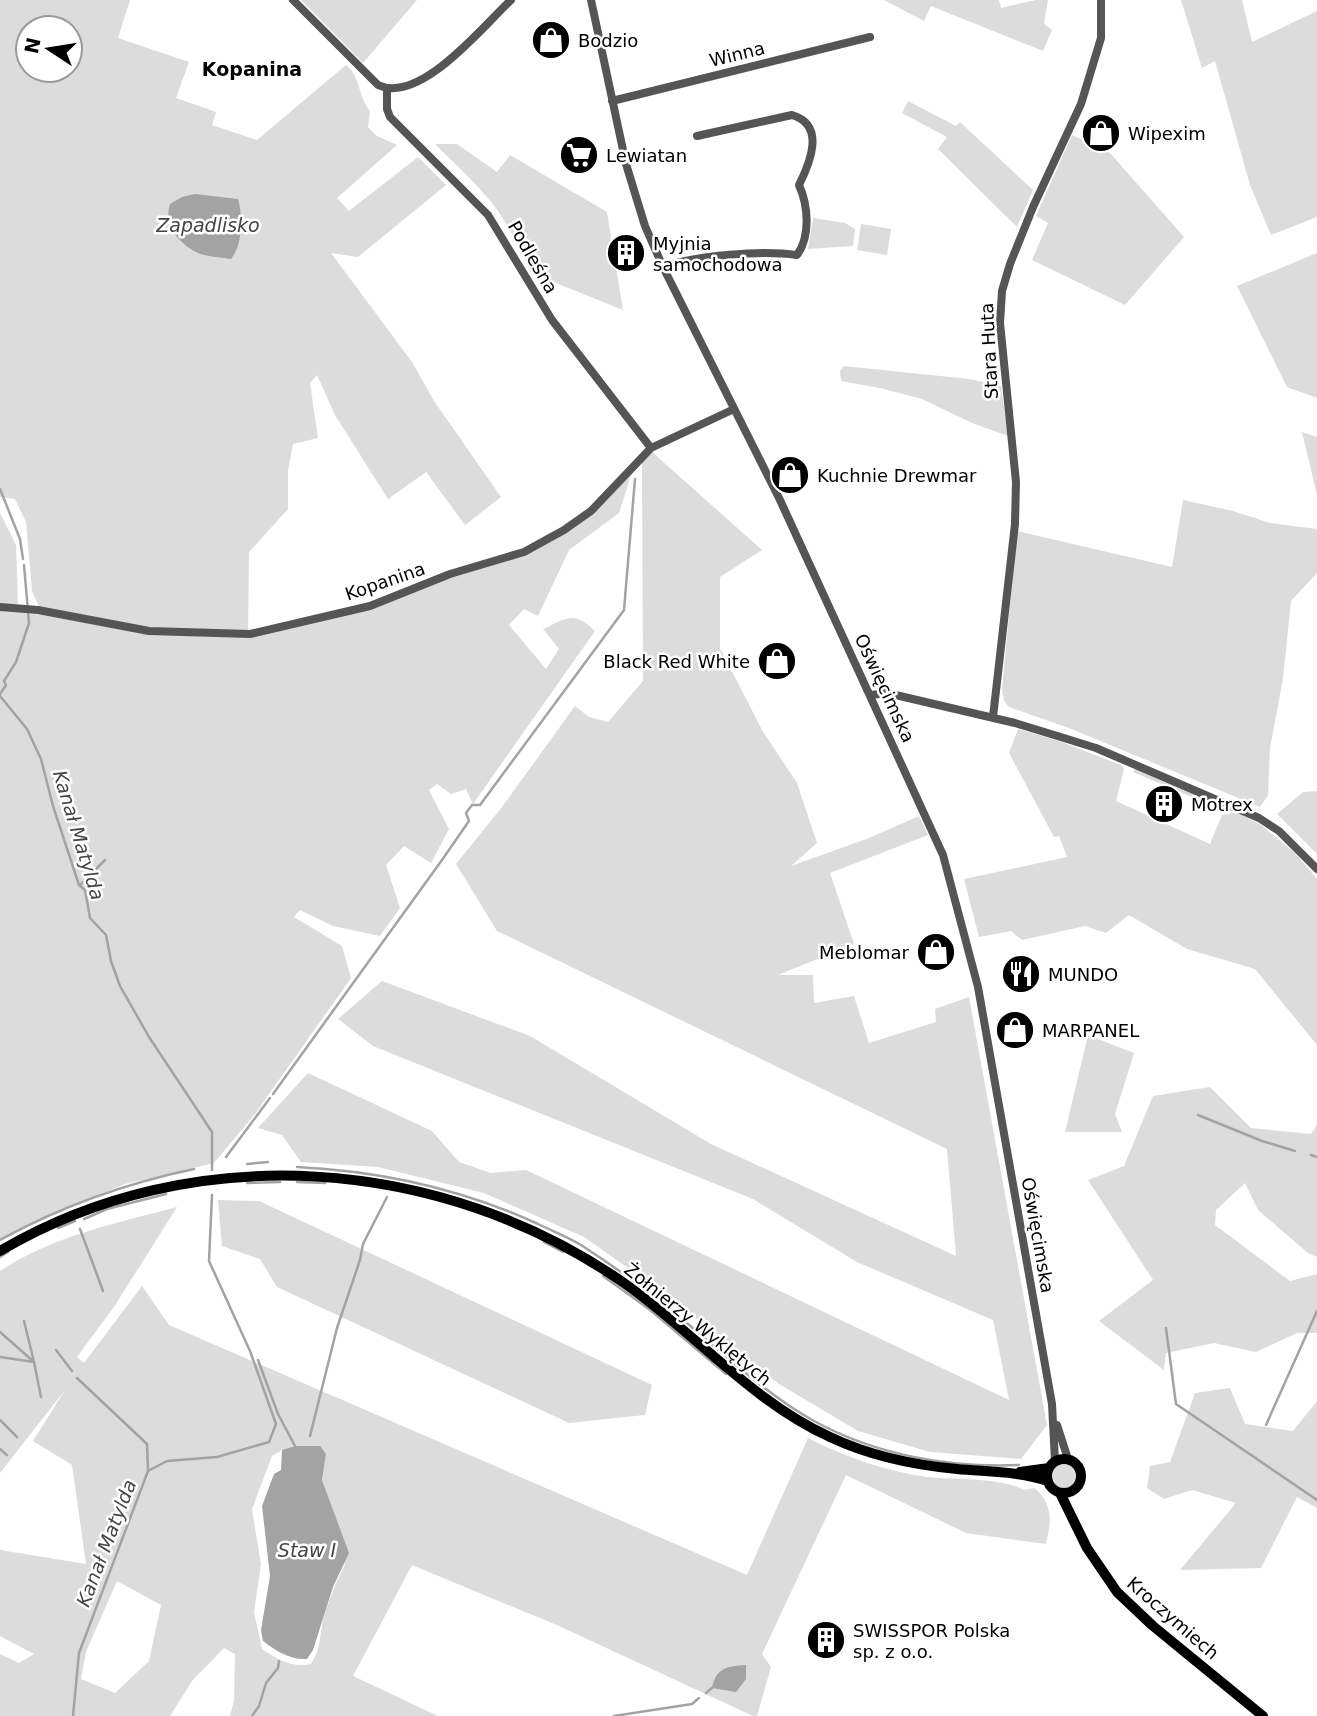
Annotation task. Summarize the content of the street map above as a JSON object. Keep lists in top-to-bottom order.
{
  "streets": {
    "main road": ["Żołnierzy Wyklętych", "Kroczymiech"],
    "street": [
      "Winna",
      "Podleśna",
      "Stara Huta",
      "Kopanina",
      "Oświęcimska"
    ]
  },
  "crossings": [
    ["Winna", "Oświęcimska"],
    ["Podleśna", "Kopanina"],
    ["Kopanina", "Oświęcimska"],
    ["Oświęcimska", "Żołnierzy Wyklętych"],
    ["Oświęcimska", "Kroczymiech"],
    ["Żołnierzy Wyklętych", "Kroczymiech"]
  ],
  "districts": ["Kopanina"],
  "water": ["Zapadlisko", "Kanał Matylda", "Staw I"],
  "places": {
    "shop": [
      "Bodzio",
      "Wipexim",
      "Kuchnie Drewmar",
      "Black Red White",
      "Meblomar",
      "MARPANEL"
    ],
    "supermarket": ["Lewiatan"],
    "building": ["Myjnia samochodowa", "Motrex", "SWISSPOR Polska sp. z o.o."],
    "restaurant": ["MUNDO"]
  },
  "north": "left"
}
